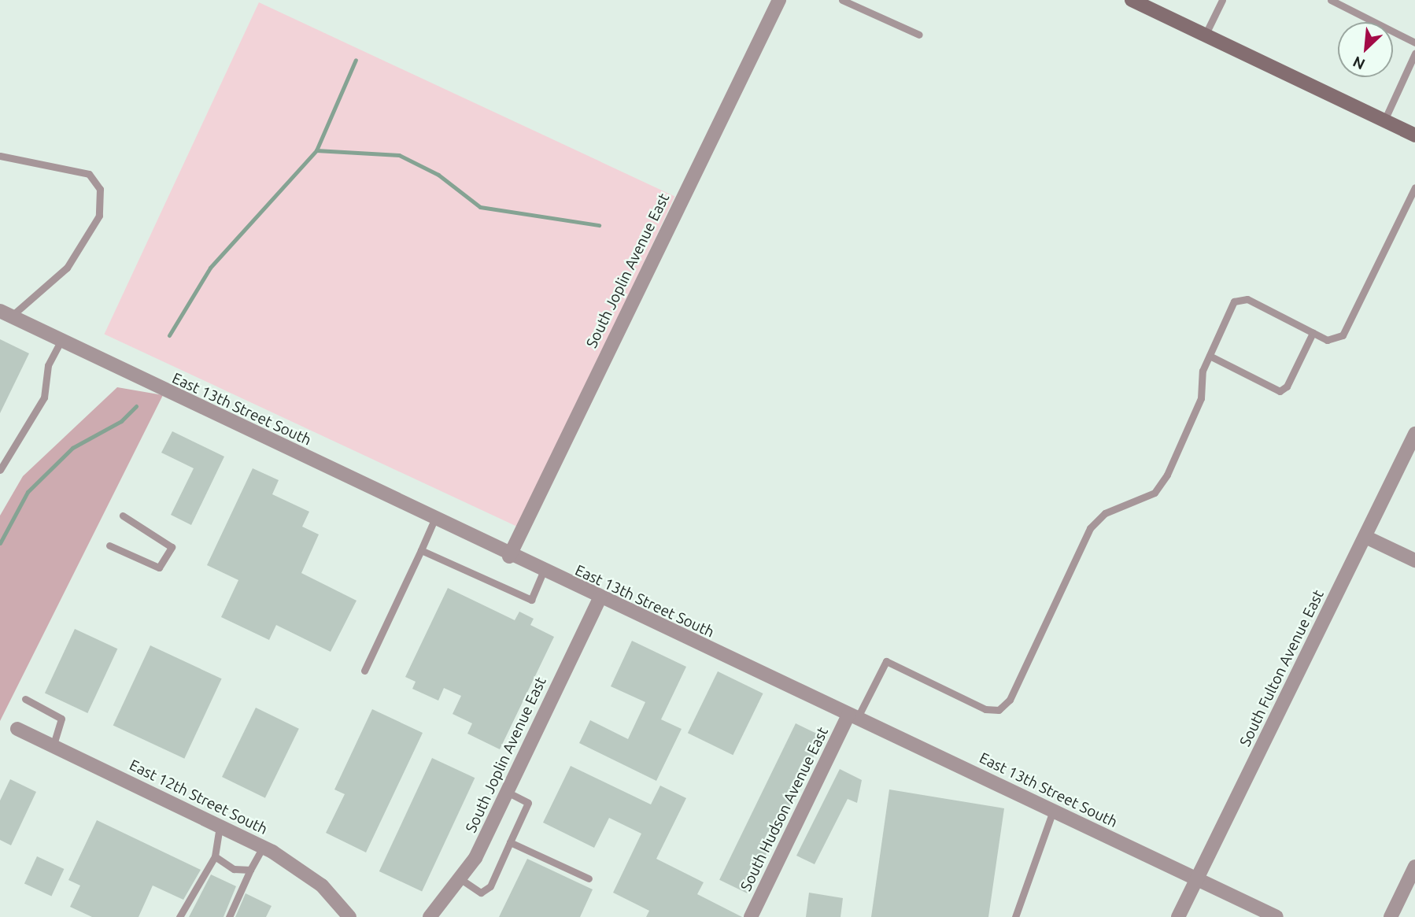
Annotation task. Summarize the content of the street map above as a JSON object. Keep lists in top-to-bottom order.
{
  "streets": {
    "street": [
      "South Joplin Avenue East",
      "East 13th Street South",
      "South Fulton Avenue East",
      "East 12th Street South",
      "South Hudson Avenue East"
    ]
  },
  "crossings": [
    ["South Joplin Avenue East", "East 13th Street South"],
    ["East 13th Street South", "South Fulton Avenue East"],
    ["East 13th Street South", "South Hudson Avenue East"]
  ],
  "north": "bottom left"
}
